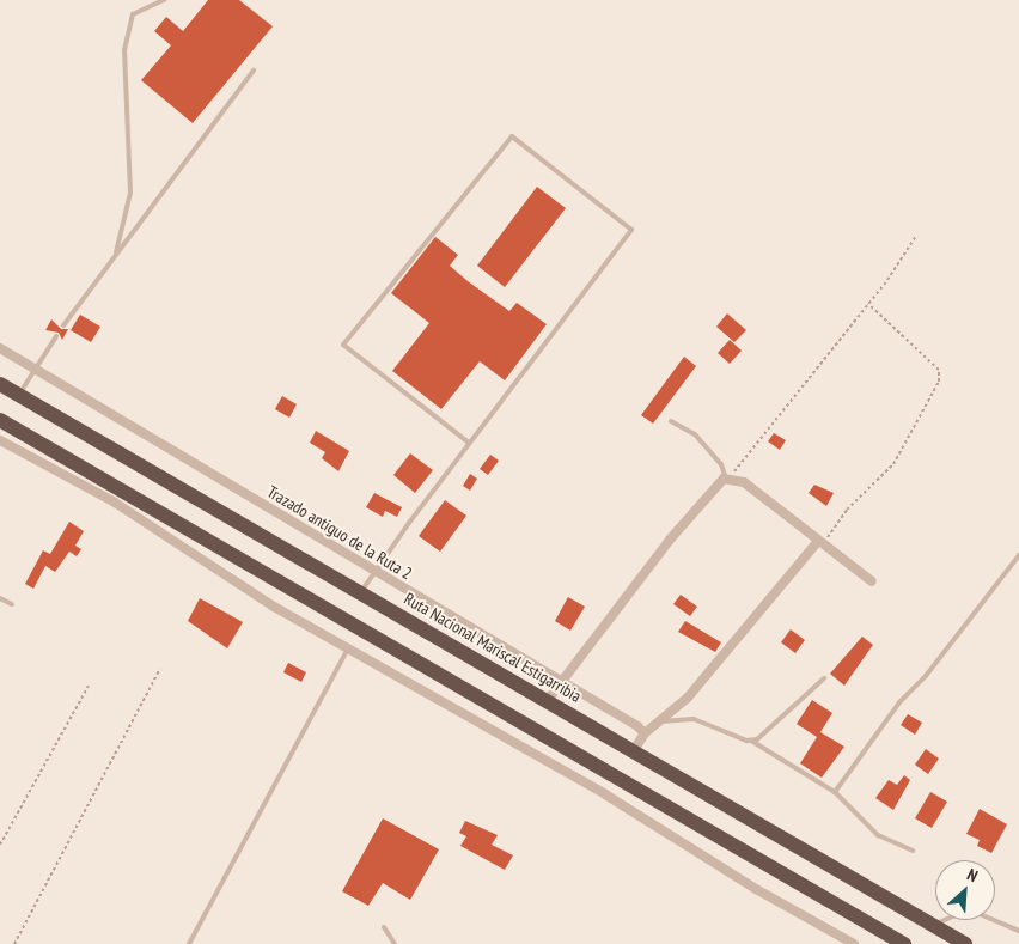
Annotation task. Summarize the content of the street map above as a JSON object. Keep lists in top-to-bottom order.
{
  "streets": {
    "highway": ["Ruta Nacional Mariscal Estigarribia"],
    "street": ["Trazado antiguo de la Ruta 2"]
  },
  "north": "top right"
}
